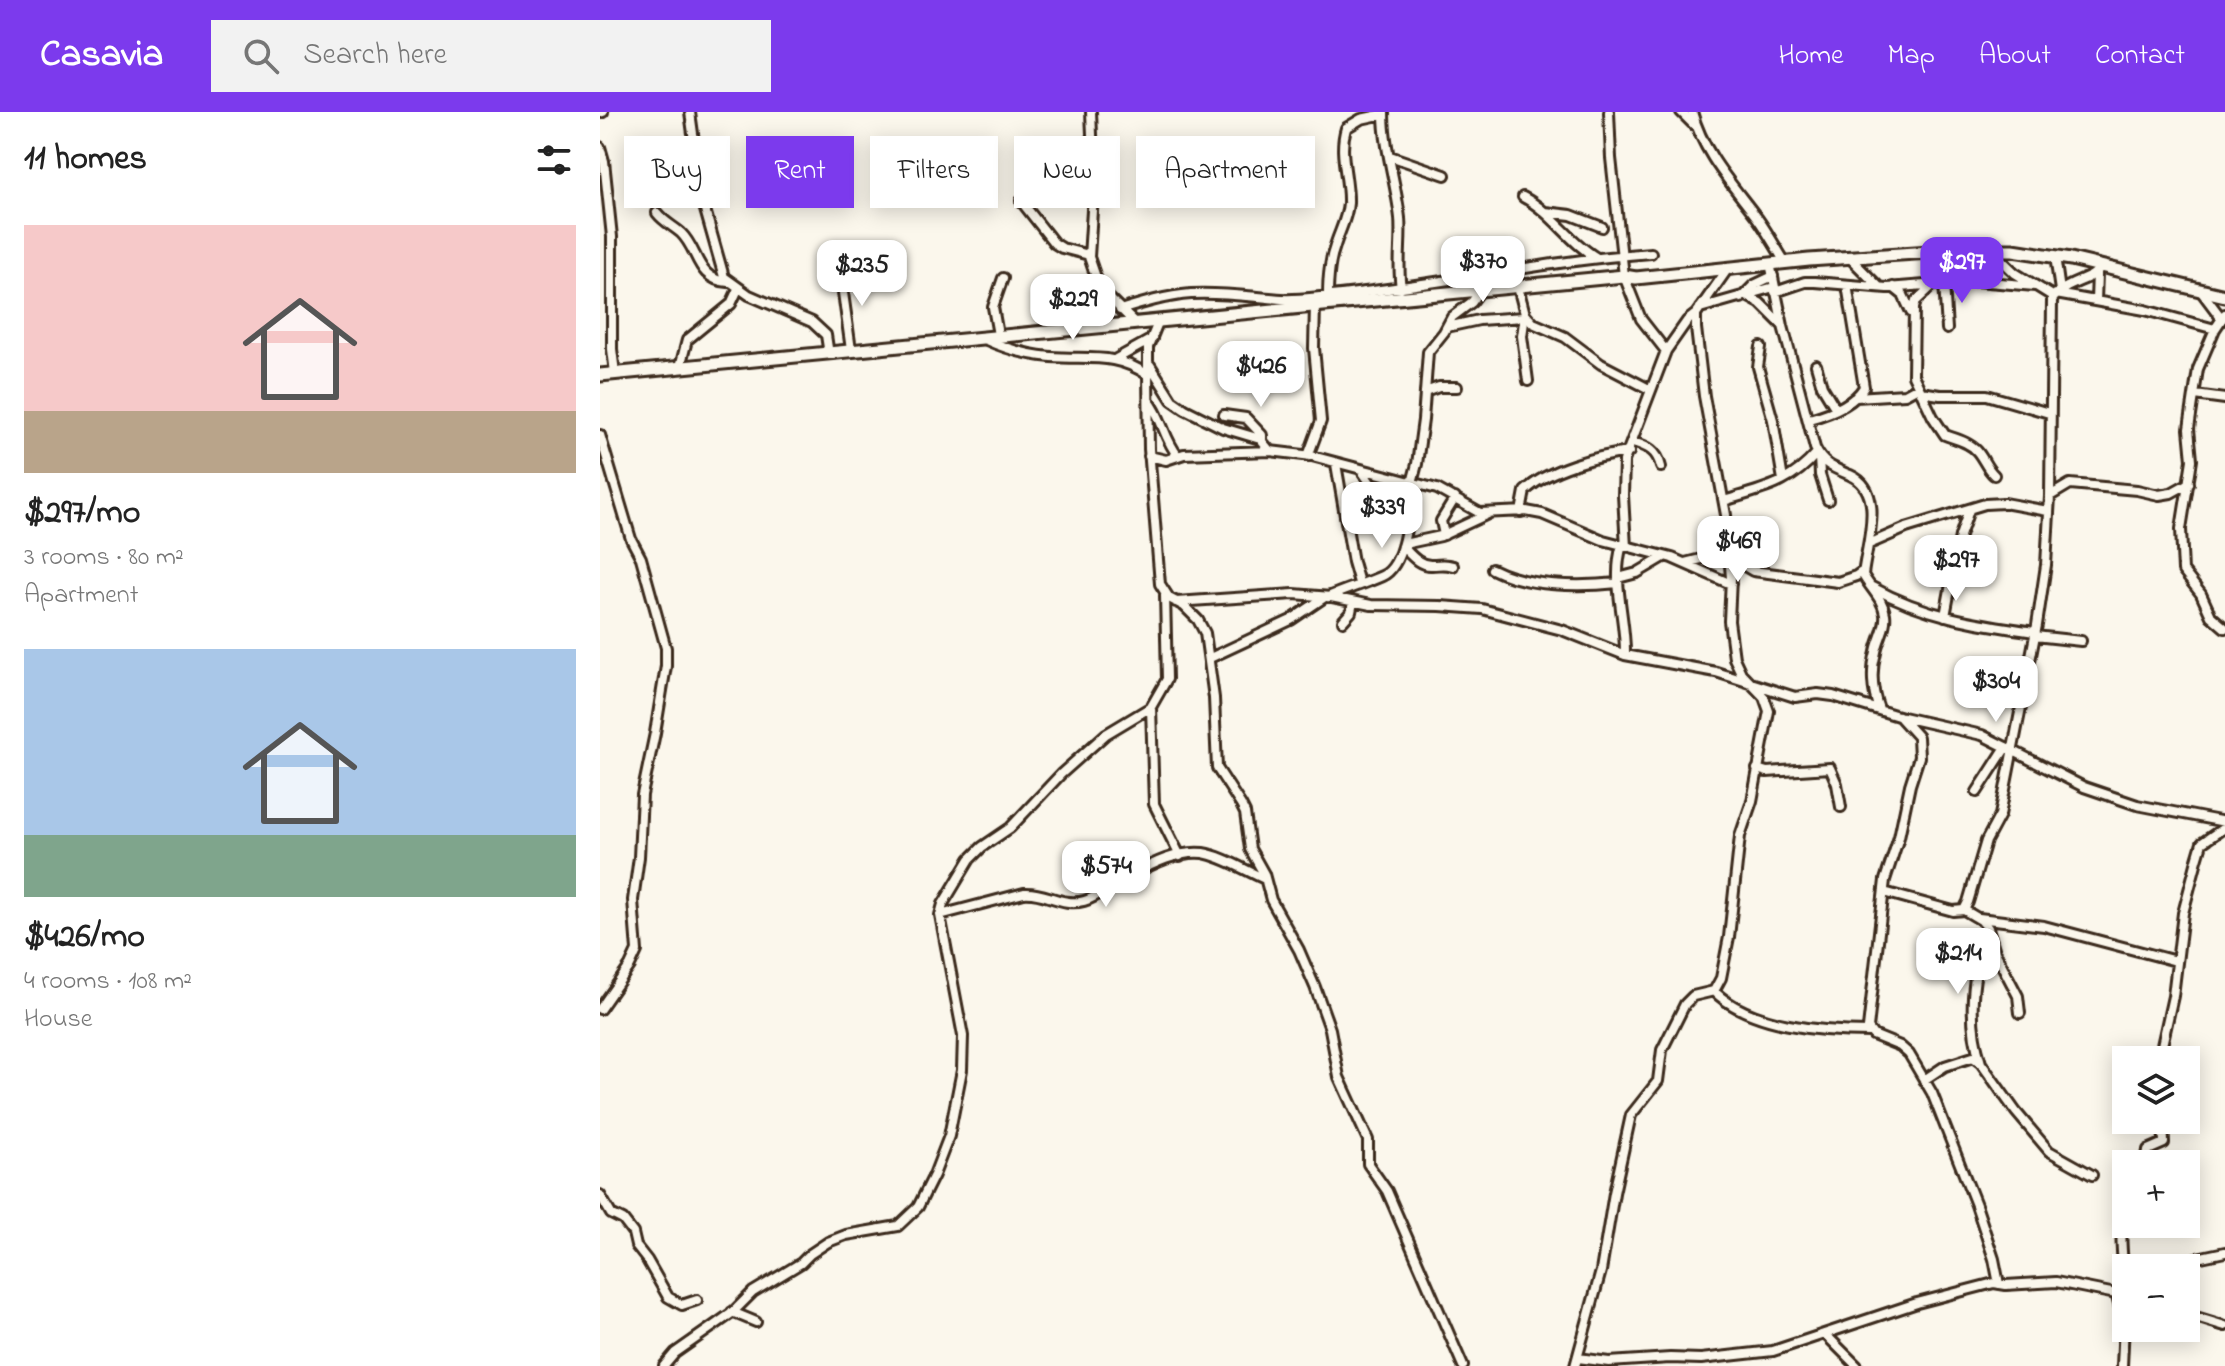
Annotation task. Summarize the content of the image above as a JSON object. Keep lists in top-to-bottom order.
{
  "page": {
    "header": "Casavia",
    "search": "Search here",
    "nav": [
      "Home",
      "Map",
      "About",
      "Contact"
    ],
    "heading": "11 homes",
    "chip": [
      "Buy",
      "Rent",
      "Filters",
      "New",
      "Apartment"
    ],
    "list": [
      {
        "name": "$297/mo",
        "note": "3 rooms · 80 m² · Apartment"
      },
      {
        "name": "$426/mo",
        "note": "4 rooms · 108 m² · House"
      }
    ],
    "price": [
      "$370",
      "$297",
      "$235",
      "$229",
      "$426",
      "$339",
      "$469",
      "$297",
      "$304",
      "$574",
      "$214"
    ],
    "map_buttons": ["+", "−"]
  }
}
